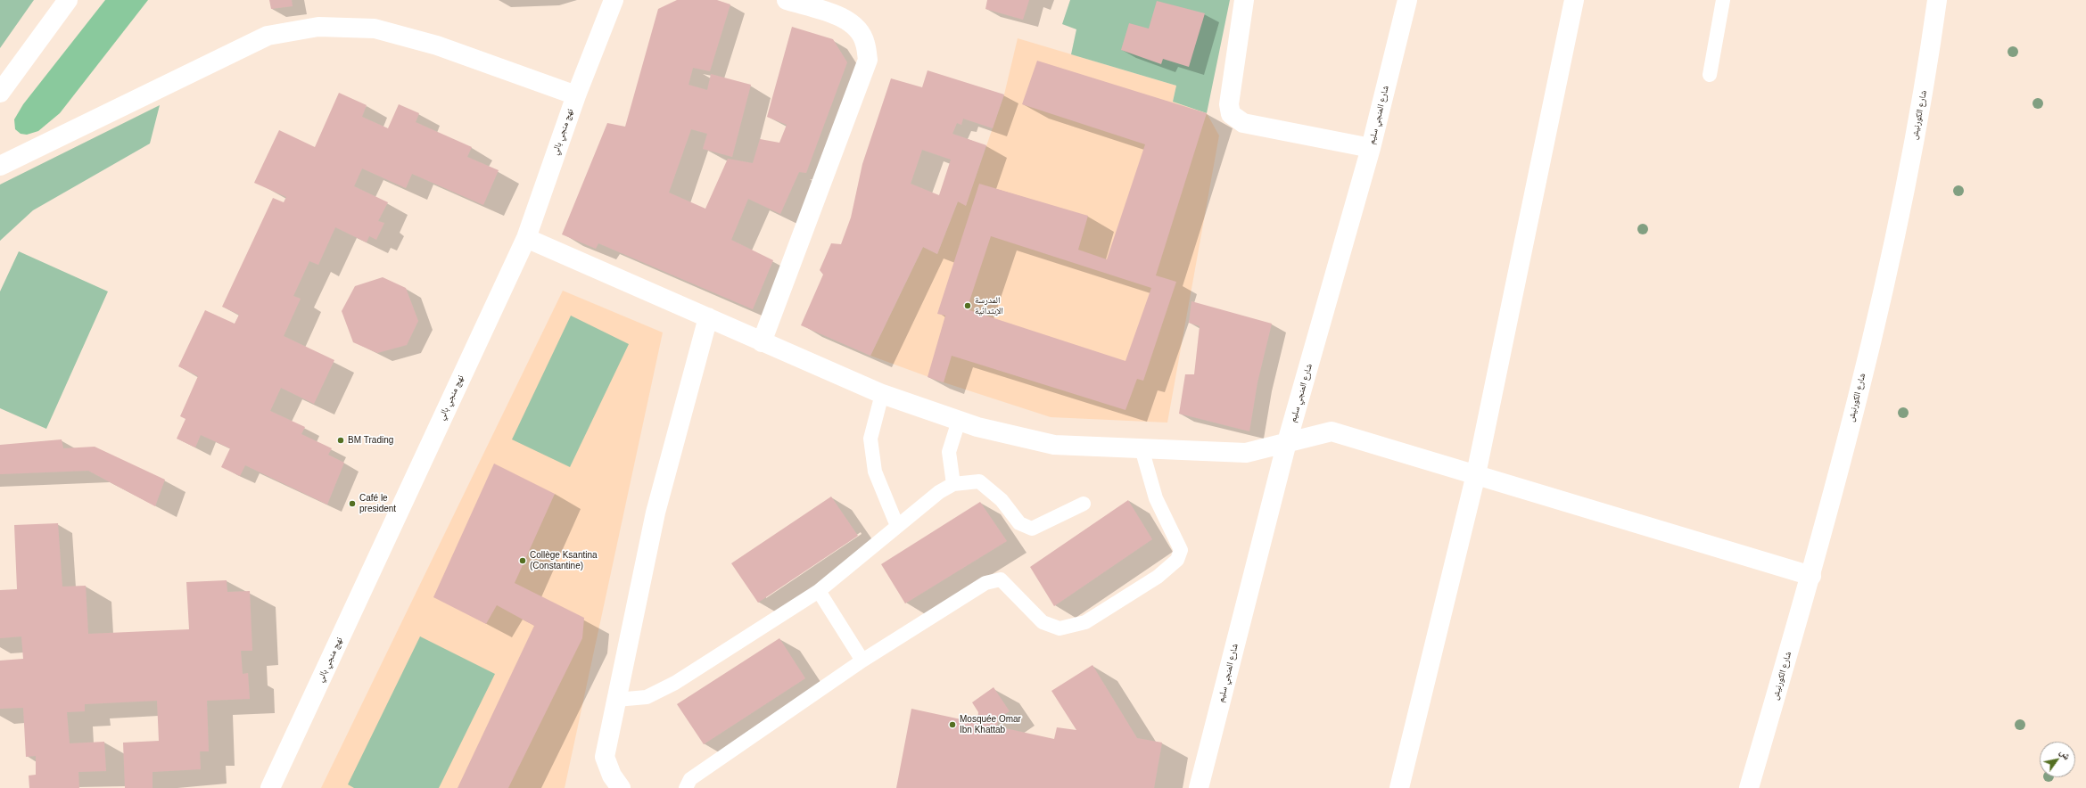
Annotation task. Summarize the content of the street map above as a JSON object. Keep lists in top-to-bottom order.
{
  "streets": {
    "street": ["شارع المنجي سليم", "شارع الكورنيش", "نهج منجي بالي"]
  },
  "places": [
    "المدرسة الإبتدائية",
    "BM Trading",
    "Café le president",
    "Collège Ksantina (Constantine)",
    "Mosquée Omar Ibn Khattab"
  ],
  "north": "top right"
}
